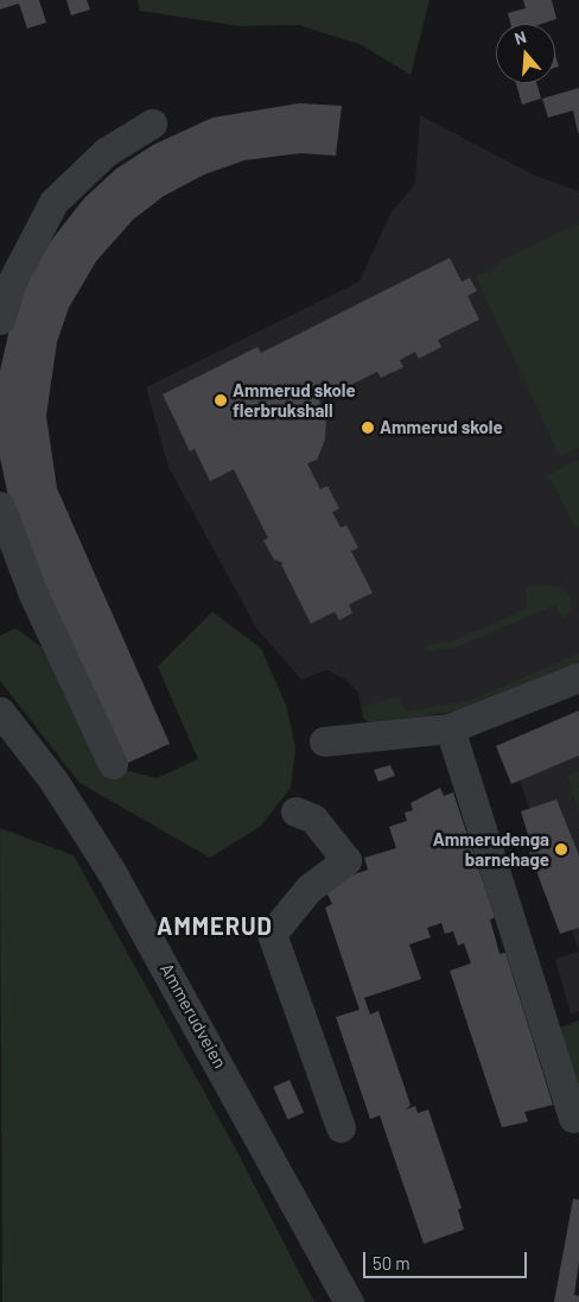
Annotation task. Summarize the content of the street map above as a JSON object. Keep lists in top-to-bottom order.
{
  "streets": {
    "street": ["Ammerudveien"]
  },
  "districts": ["AMMERUD"],
  "places": ["Ammerud skole flerbrukshall", "Ammerud skole", "Ammerudenga barnehage"],
  "scale_bar": "50 m",
  "north": "top"
}
